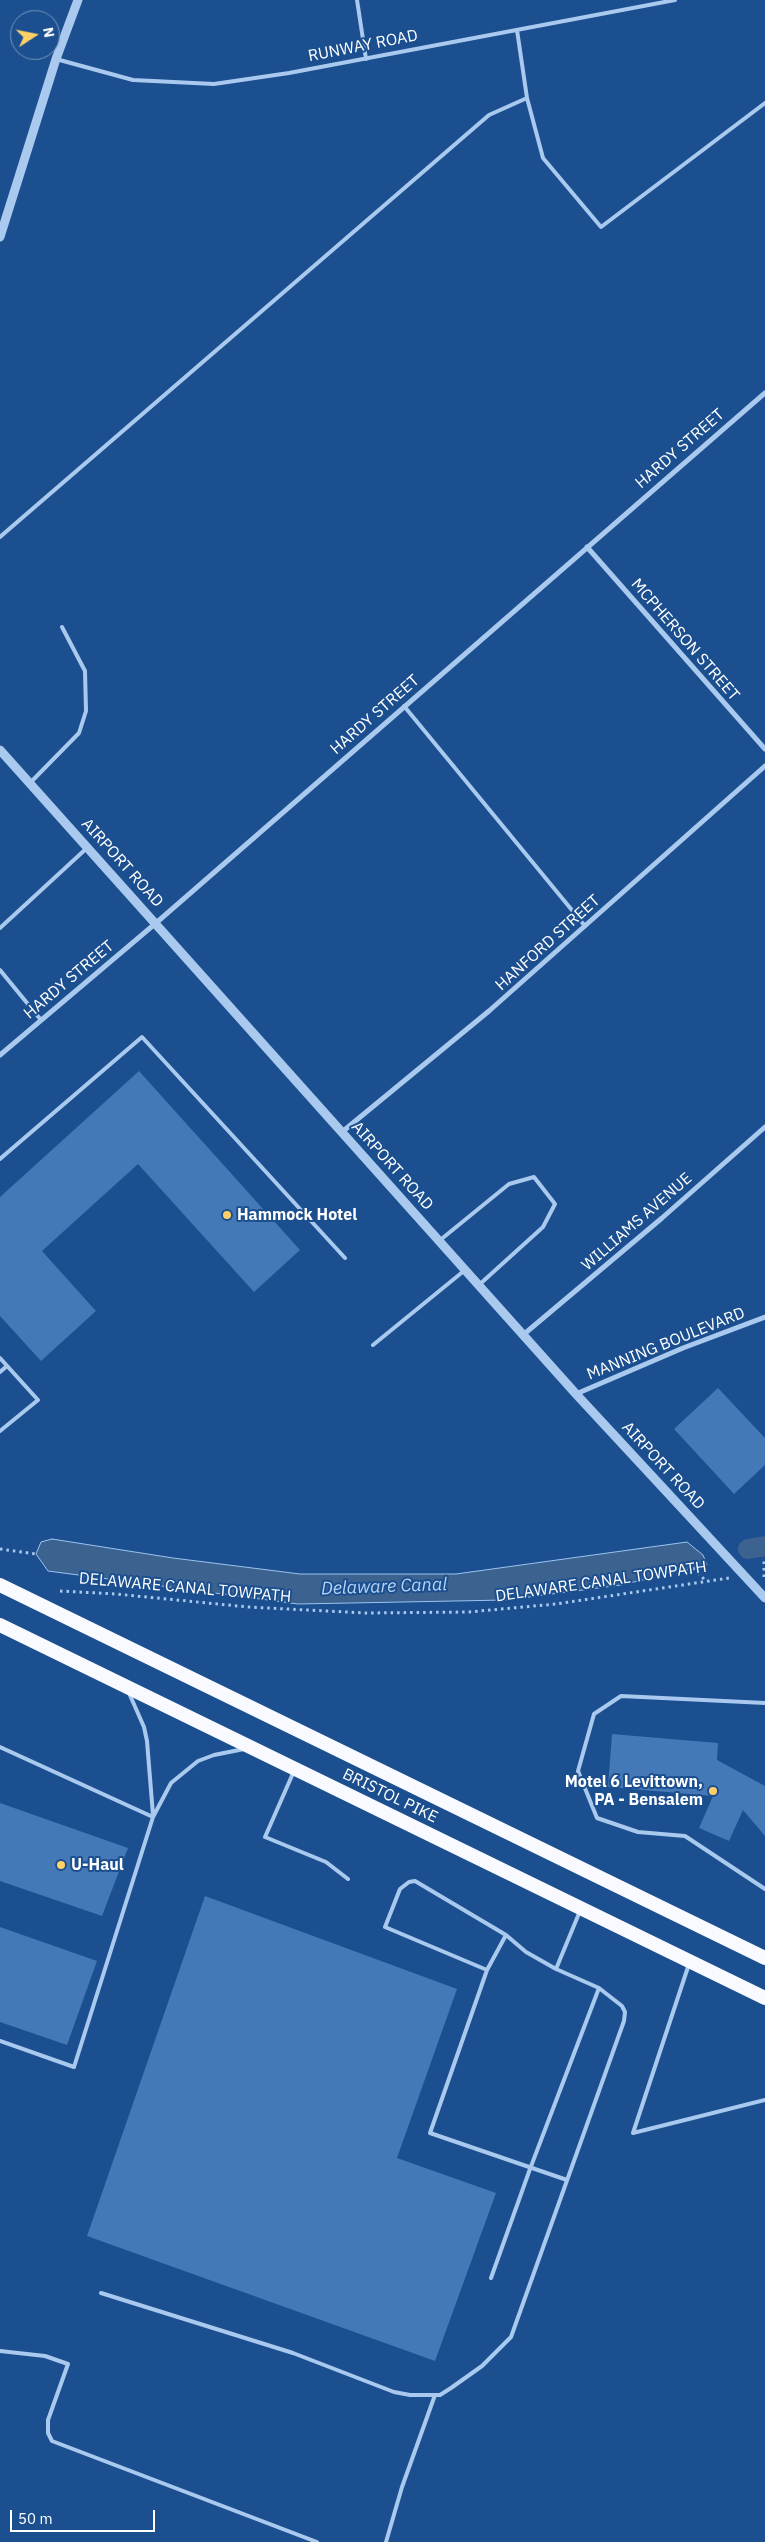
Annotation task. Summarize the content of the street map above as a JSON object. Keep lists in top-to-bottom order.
{
  "streets": {
    "highway": ["BRISTOL PIKE"],
    "street": [
      "HARDY STREET",
      "MCPHERSON STREET",
      "AIRPORT ROAD",
      "HANFORD STREET",
      "WILLIAMS AVENUE",
      "MANNING BOULEVARD"
    ],
    "lane": ["RUNWAY ROAD"],
    "path": ["DELAWARE CANAL TOWPATH"]
  },
  "crossings": [
    ["HARDY STREET", "MCPHERSON STREET"],
    ["HARDY STREET", "AIRPORT ROAD"],
    ["AIRPORT ROAD", "HANFORD STREET"],
    ["AIRPORT ROAD", "WILLIAMS AVENUE"],
    ["AIRPORT ROAD", "MANNING BOULEVARD"]
  ],
  "water": ["Delaware Canal"],
  "places": ["Hammock Hotel", "Motel 6 Levittown, PA - Bensalem", "U-Haul"],
  "scale_bar": "50 m",
  "north": "right"
}
